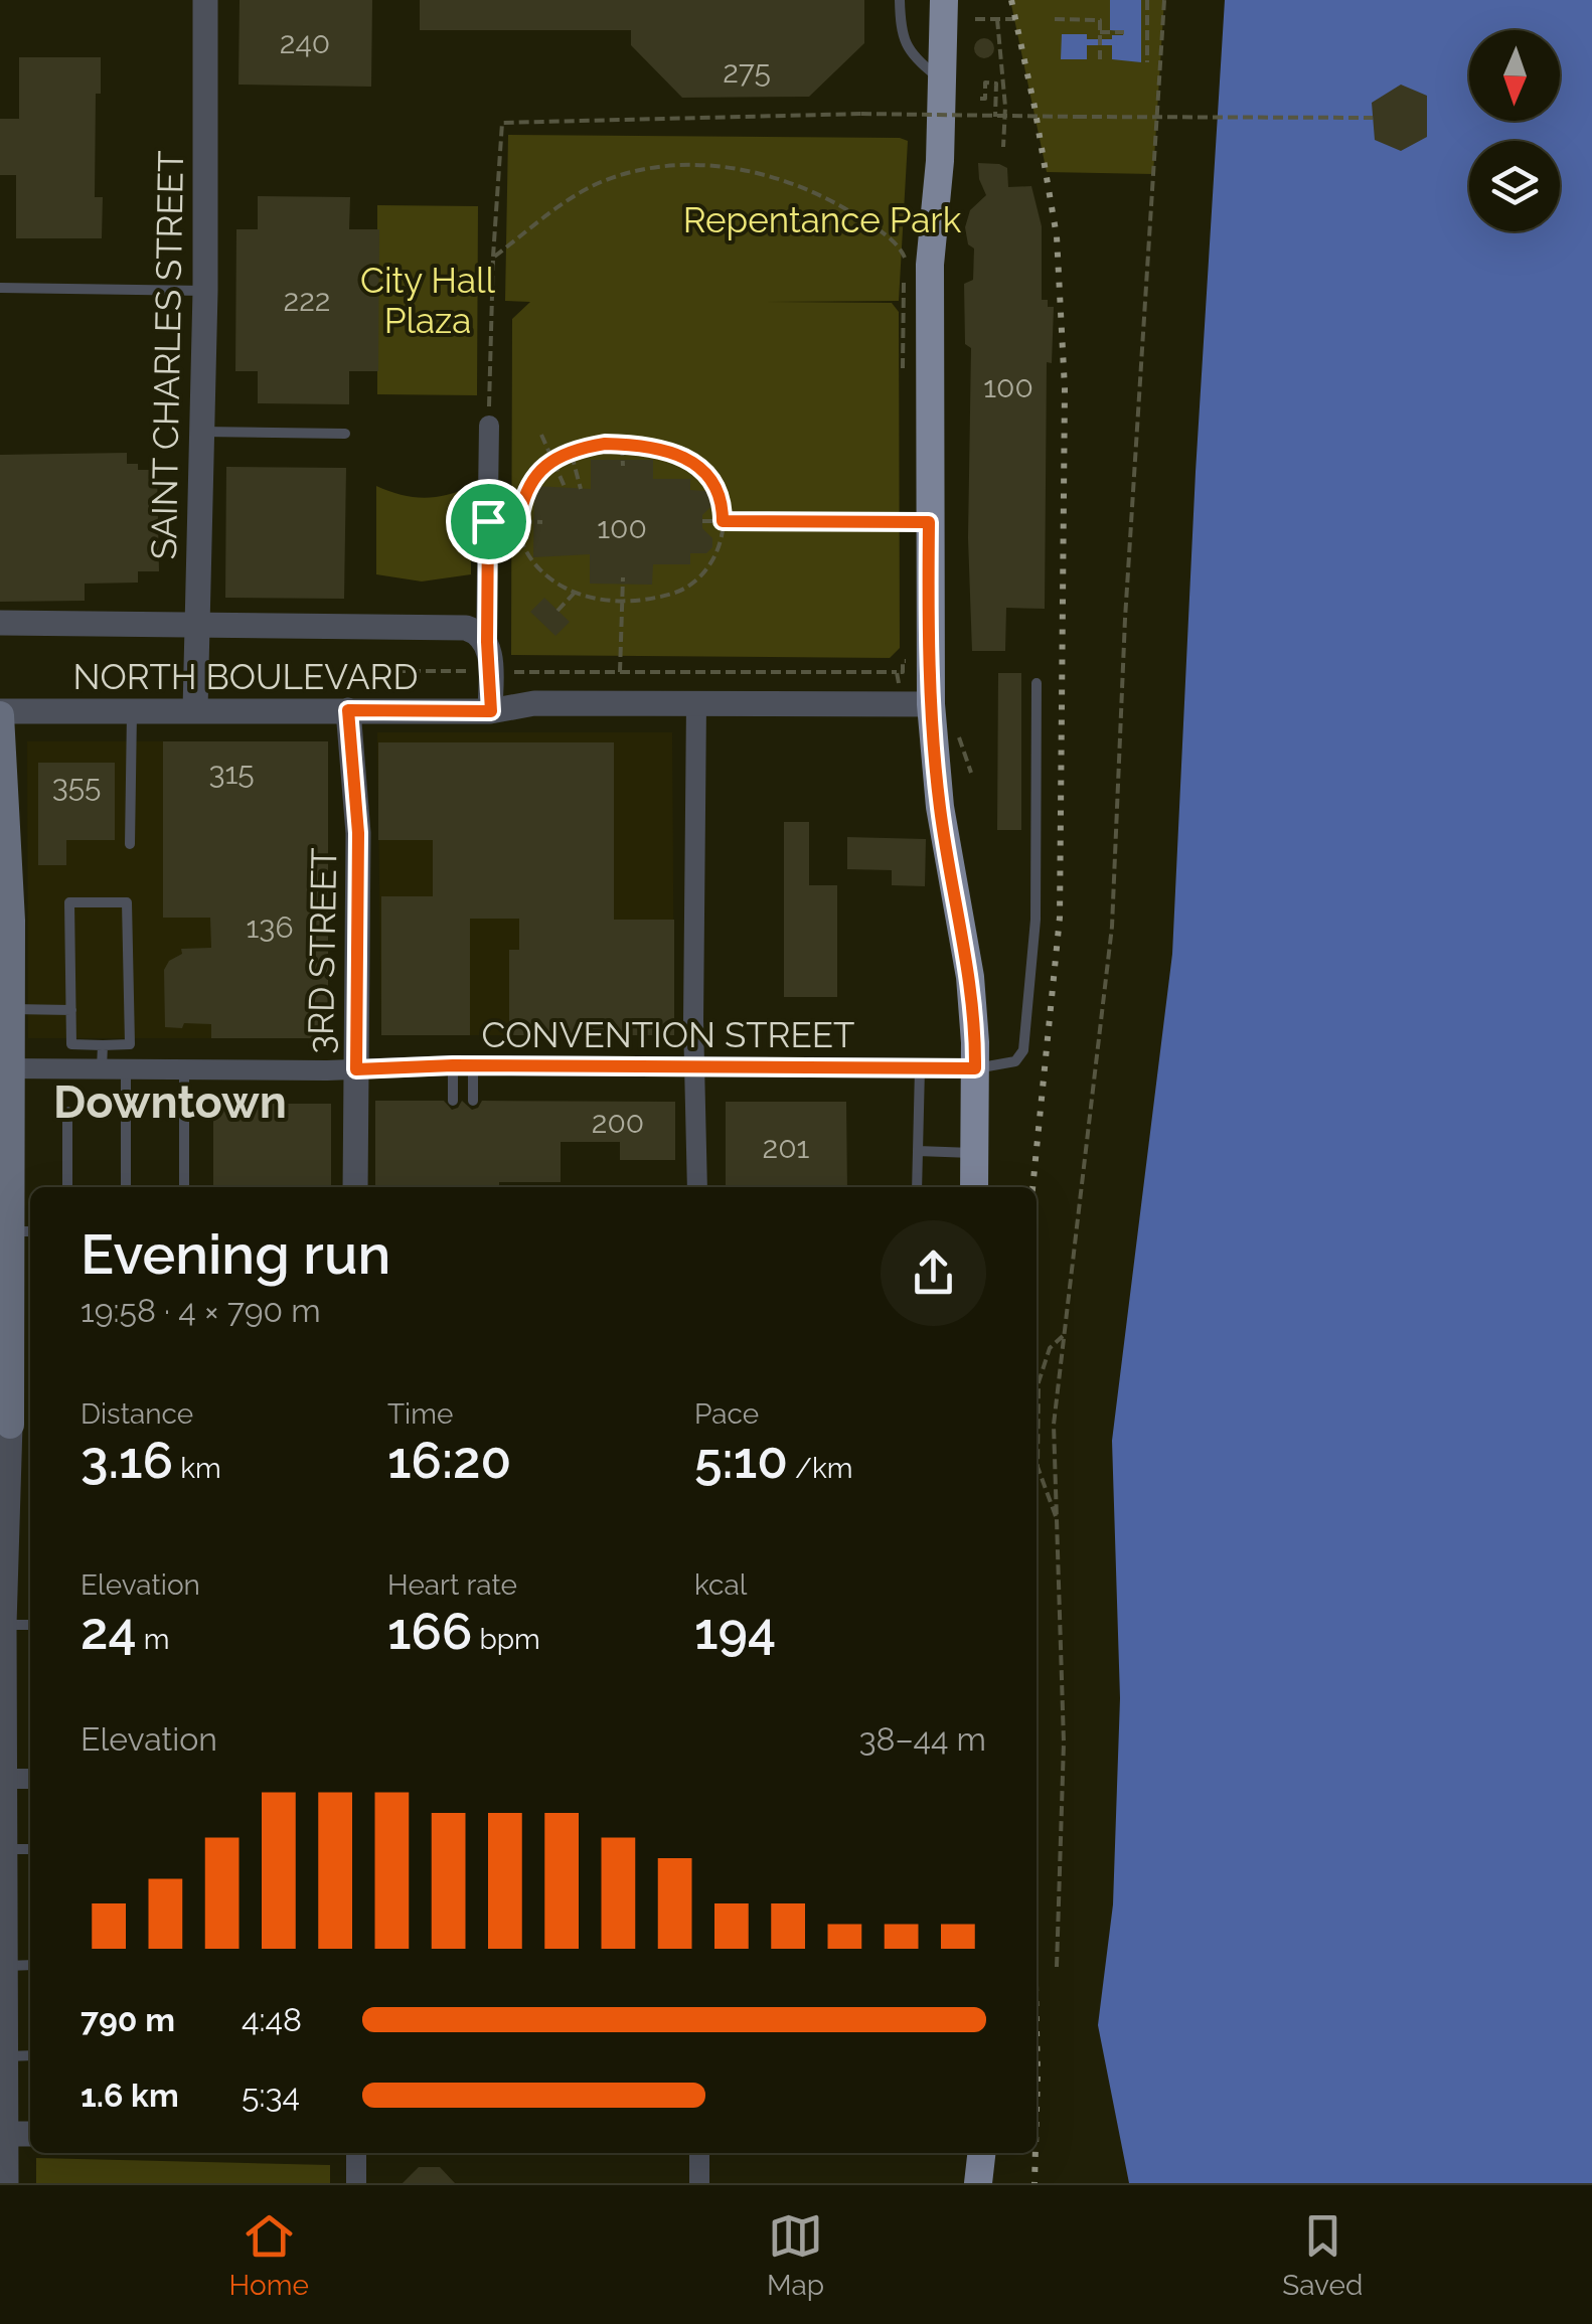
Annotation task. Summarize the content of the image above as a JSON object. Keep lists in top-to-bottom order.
{
  "streets": {
    "street": [
      "SAINT CHARLES STREET",
      "NORTH BOULEVARD",
      "3RD STREET",
      "CONVENTION STREET"
    ]
  },
  "crossings": [
    ["SAINT CHARLES STREET", "NORTH BOULEVARD"],
    ["NORTH BOULEVARD", "3RD STREET"],
    ["3RD STREET", "CONVENTION STREET"]
  ],
  "districts": ["Downtown"],
  "parks": ["Repentance Park", "City Hall Plaza"],
  "house_numbers": [
    "240",
    "275",
    "222",
    "100",
    "100",
    "315",
    "355",
    "136",
    "200",
    "201"
  ],
  "north": "bottom",
  "page": {
    "heading": ["Evening run", "19:58 · 4 × 790 m"],
    "stats": [
      ["Distance", "3.16 km"],
      ["Time", "16:20"],
      ["Pace", "5:10 /km"],
      ["Elevation", "24 m"],
      ["Heart rate", "166 bpm"],
      ["kcal", "194"]
    ],
    "chart": ["Elevation", "38–44 m"],
    "list": [
      {
        "name": "790 m",
        "note": "4:48"
      },
      {
        "name": "1.6 km",
        "note": "5:34"
      }
    ],
    "tabs": ["Home", "Map", "Saved"]
  }
}
